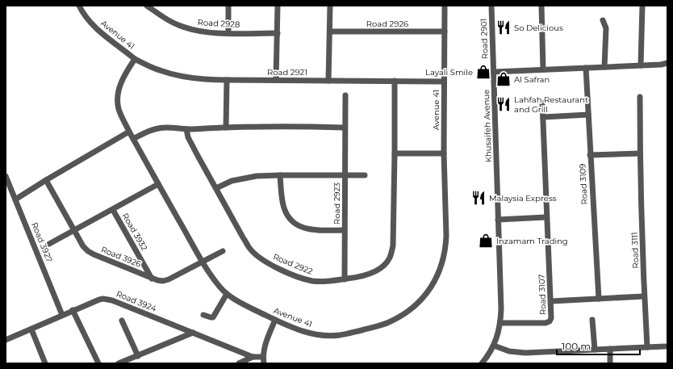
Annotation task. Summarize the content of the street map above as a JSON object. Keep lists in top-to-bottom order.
{
  "streets": {
    "street": [
      "Road 2928",
      "Road 2926",
      "Avenue 41",
      "Road 2901",
      "Road 2921",
      "Khusaifeh Avenue",
      "Road 3109",
      "Road 2923",
      "Road 3932",
      "Road 3927",
      "Road 3111",
      "Road 3926",
      "Road 2922",
      "Road 3107",
      "Road 3924"
    ]
  },
  "crossings": [
    ["Road 2926", "Avenue 41"],
    ["Avenue 41", "Road 2921"],
    ["Avenue 41", "Road 3932"],
    ["Avenue 41", "Road 3926"],
    ["Road 2901", "Khusaifeh Avenue"],
    ["Road 2921", "Road 2922"],
    ["Khusaifeh Avenue", "Road 3107"],
    ["Road 2923", "Road 2922"],
    ["Road 3932", "Road 3926"],
    ["Road 3927", "Road 3924"]
  ],
  "places": {
    "restaurant": ["So Delicious", "Lahfah Restaurant and Grill", "Malaysia Express"],
    "shop": ["Layali Smile", "Al Safran", "Inzamam Trading"]
  },
  "scale_bar": "100 m"
}
